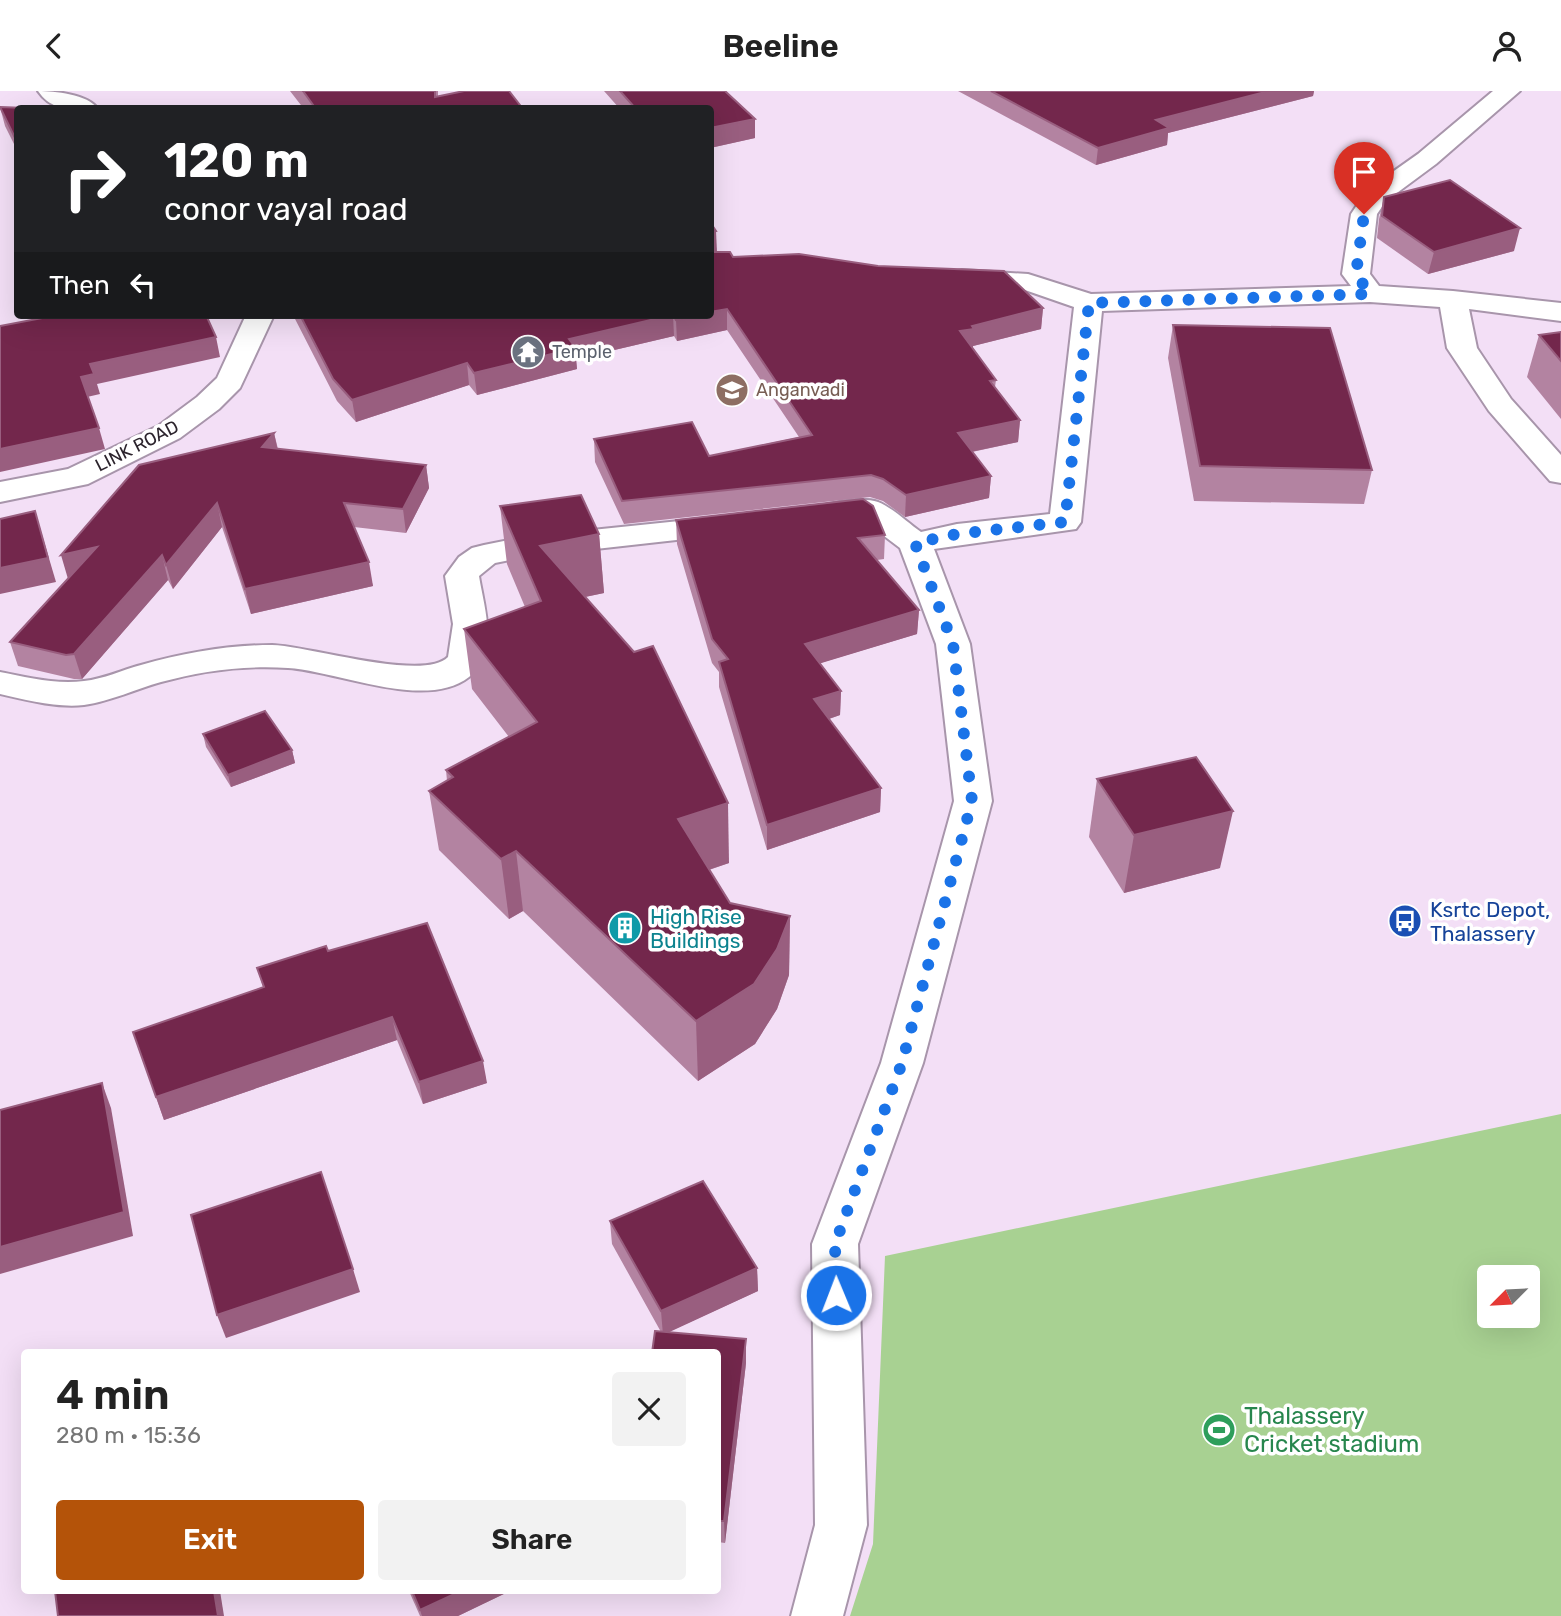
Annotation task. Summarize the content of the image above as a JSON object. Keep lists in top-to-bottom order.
{
  "streets": {
    "street": ["LINK ROAD"]
  },
  "places": {
    "temple": ["Temple"],
    "school or university": ["Anganvadi"],
    "bus stop": ["Ksrtc Depot, Thalassery"],
    "building": ["High Rise Buildings"],
    "sports": ["Thalassery Cricket stadium"]
  },
  "north": "bottom left",
  "page": {
    "header": "Beeline",
    "turn": ["120 m", "conor vayal road"],
    "then": "Then",
    "heading": ["4 min", "280 m · 15:36"],
    "buttons": ["Exit", "Share"]
  }
}
